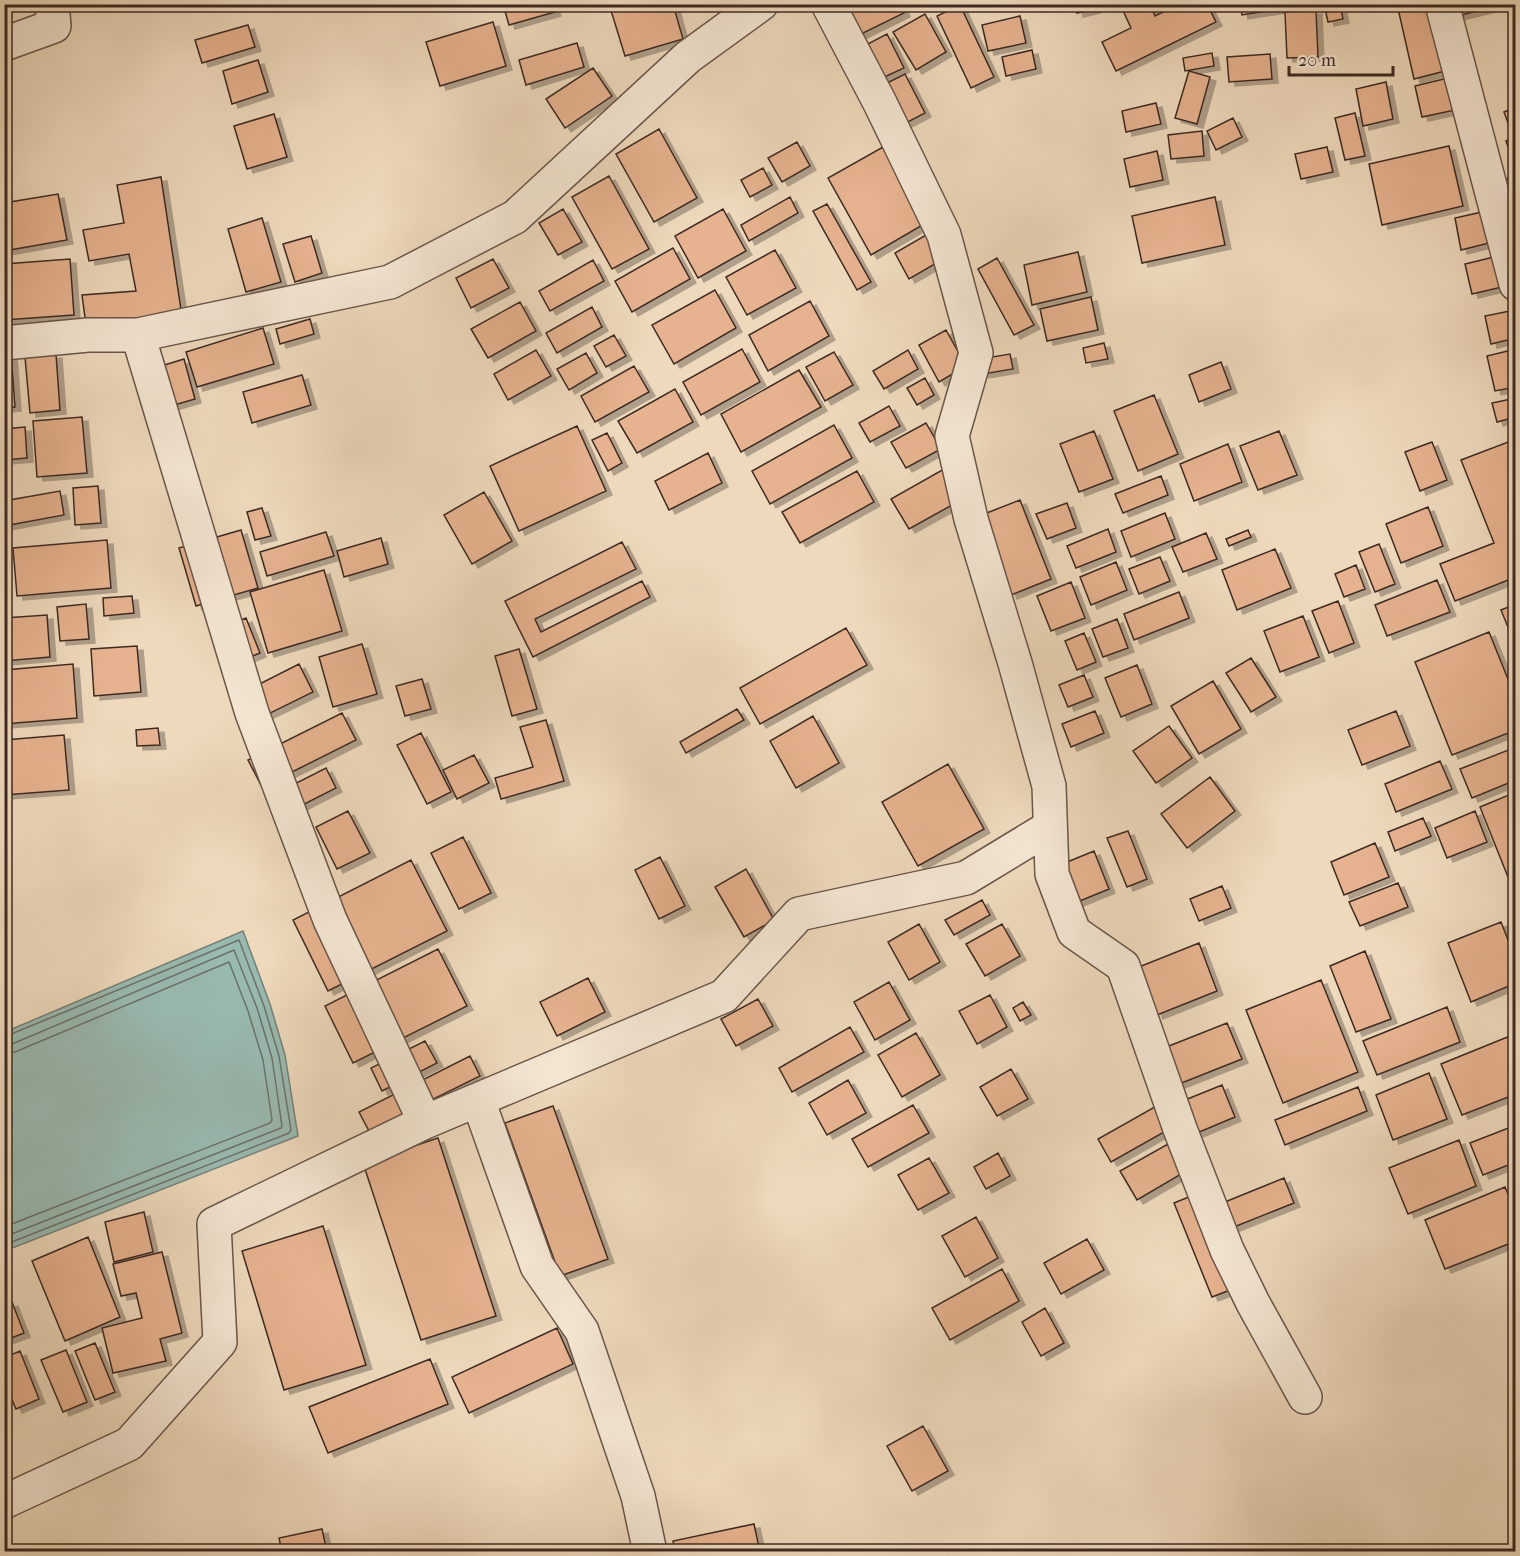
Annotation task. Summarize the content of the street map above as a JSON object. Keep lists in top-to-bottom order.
{
  "scale_bar": "20 m"
}
